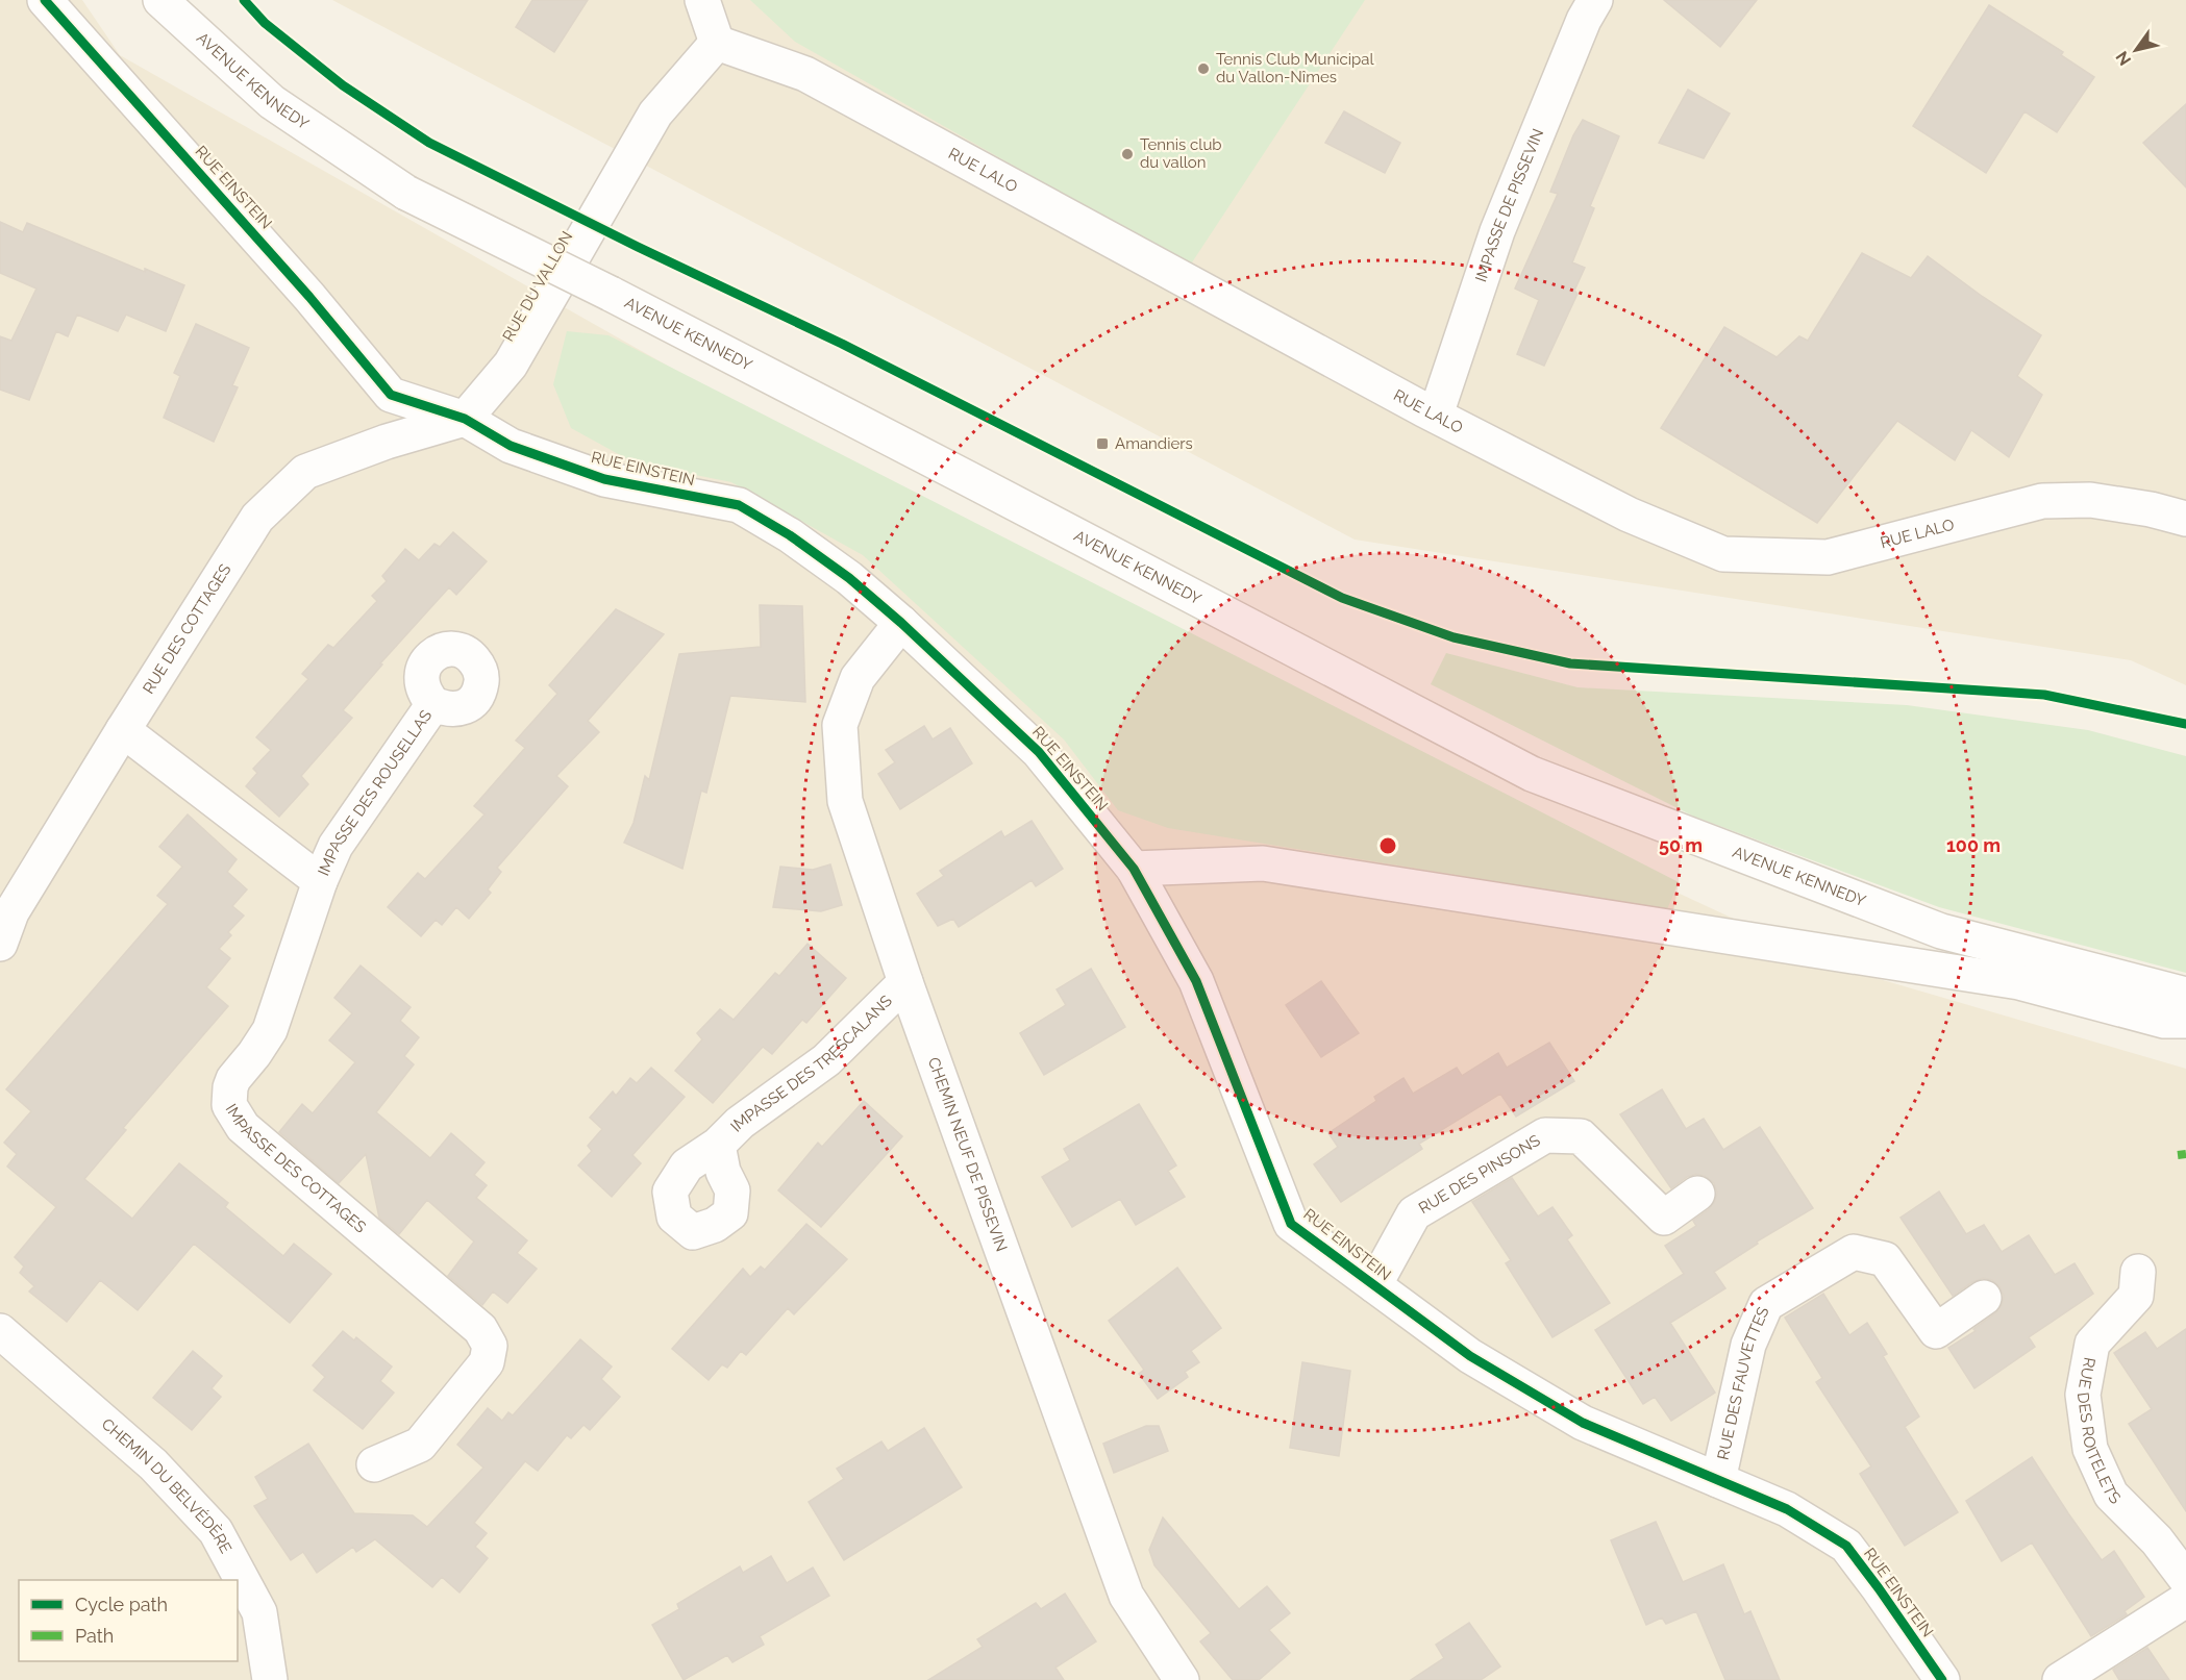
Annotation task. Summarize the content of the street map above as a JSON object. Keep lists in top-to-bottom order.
{
  "streets": {
    "street": [
      "AVENUE KENNEDY",
      "RUE LALO",
      "RUE EINSTEIN",
      "IMPASSE DE PISSEVIN",
      "RUE DU VALLON",
      "RUE DES COTTAGES",
      "IMPASSE DES ROUSELLAS",
      "IMPASSE DES TRESCALANS",
      "CHEMIN NEUF DE PISSEVIN",
      "IMPASSE DES COTTAGES",
      "RUE DES PINSONS",
      "RUE DES FAUVETTES",
      "RUE DES ROITELETS",
      "CHEMIN DU BELVÉDÈRE"
    ]
  },
  "crossings": [
    ["RUE LALO", "IMPASSE DE PISSEVIN"],
    ["RUE LALO", "RUE DU VALLON"],
    ["RUE EINSTEIN", "RUE DU VALLON"],
    ["RUE EINSTEIN", "RUE DES COTTAGES"],
    ["RUE EINSTEIN", "CHEMIN NEUF DE PISSEVIN"],
    ["RUE EINSTEIN", "RUE DES PINSONS"],
    ["RUE EINSTEIN", "RUE DES FAUVETTES"],
    ["RUE DU VALLON", "RUE DES COTTAGES"],
    ["IMPASSE DES ROUSELLAS", "IMPASSE DES COTTAGES"],
    ["IMPASSE DES TRESCALANS", "CHEMIN NEUF DE PISSEVIN"]
  ],
  "places": {
    "other": ["Tennis Club Municipal du Vallon-Nîmes", "Tennis club du vallon"],
    "transit": ["Amandiers"]
  },
  "legend": ["Cycle path", "Path"],
  "north": "bottom left",
  "rings": ["50 m", "100 m"]
}
